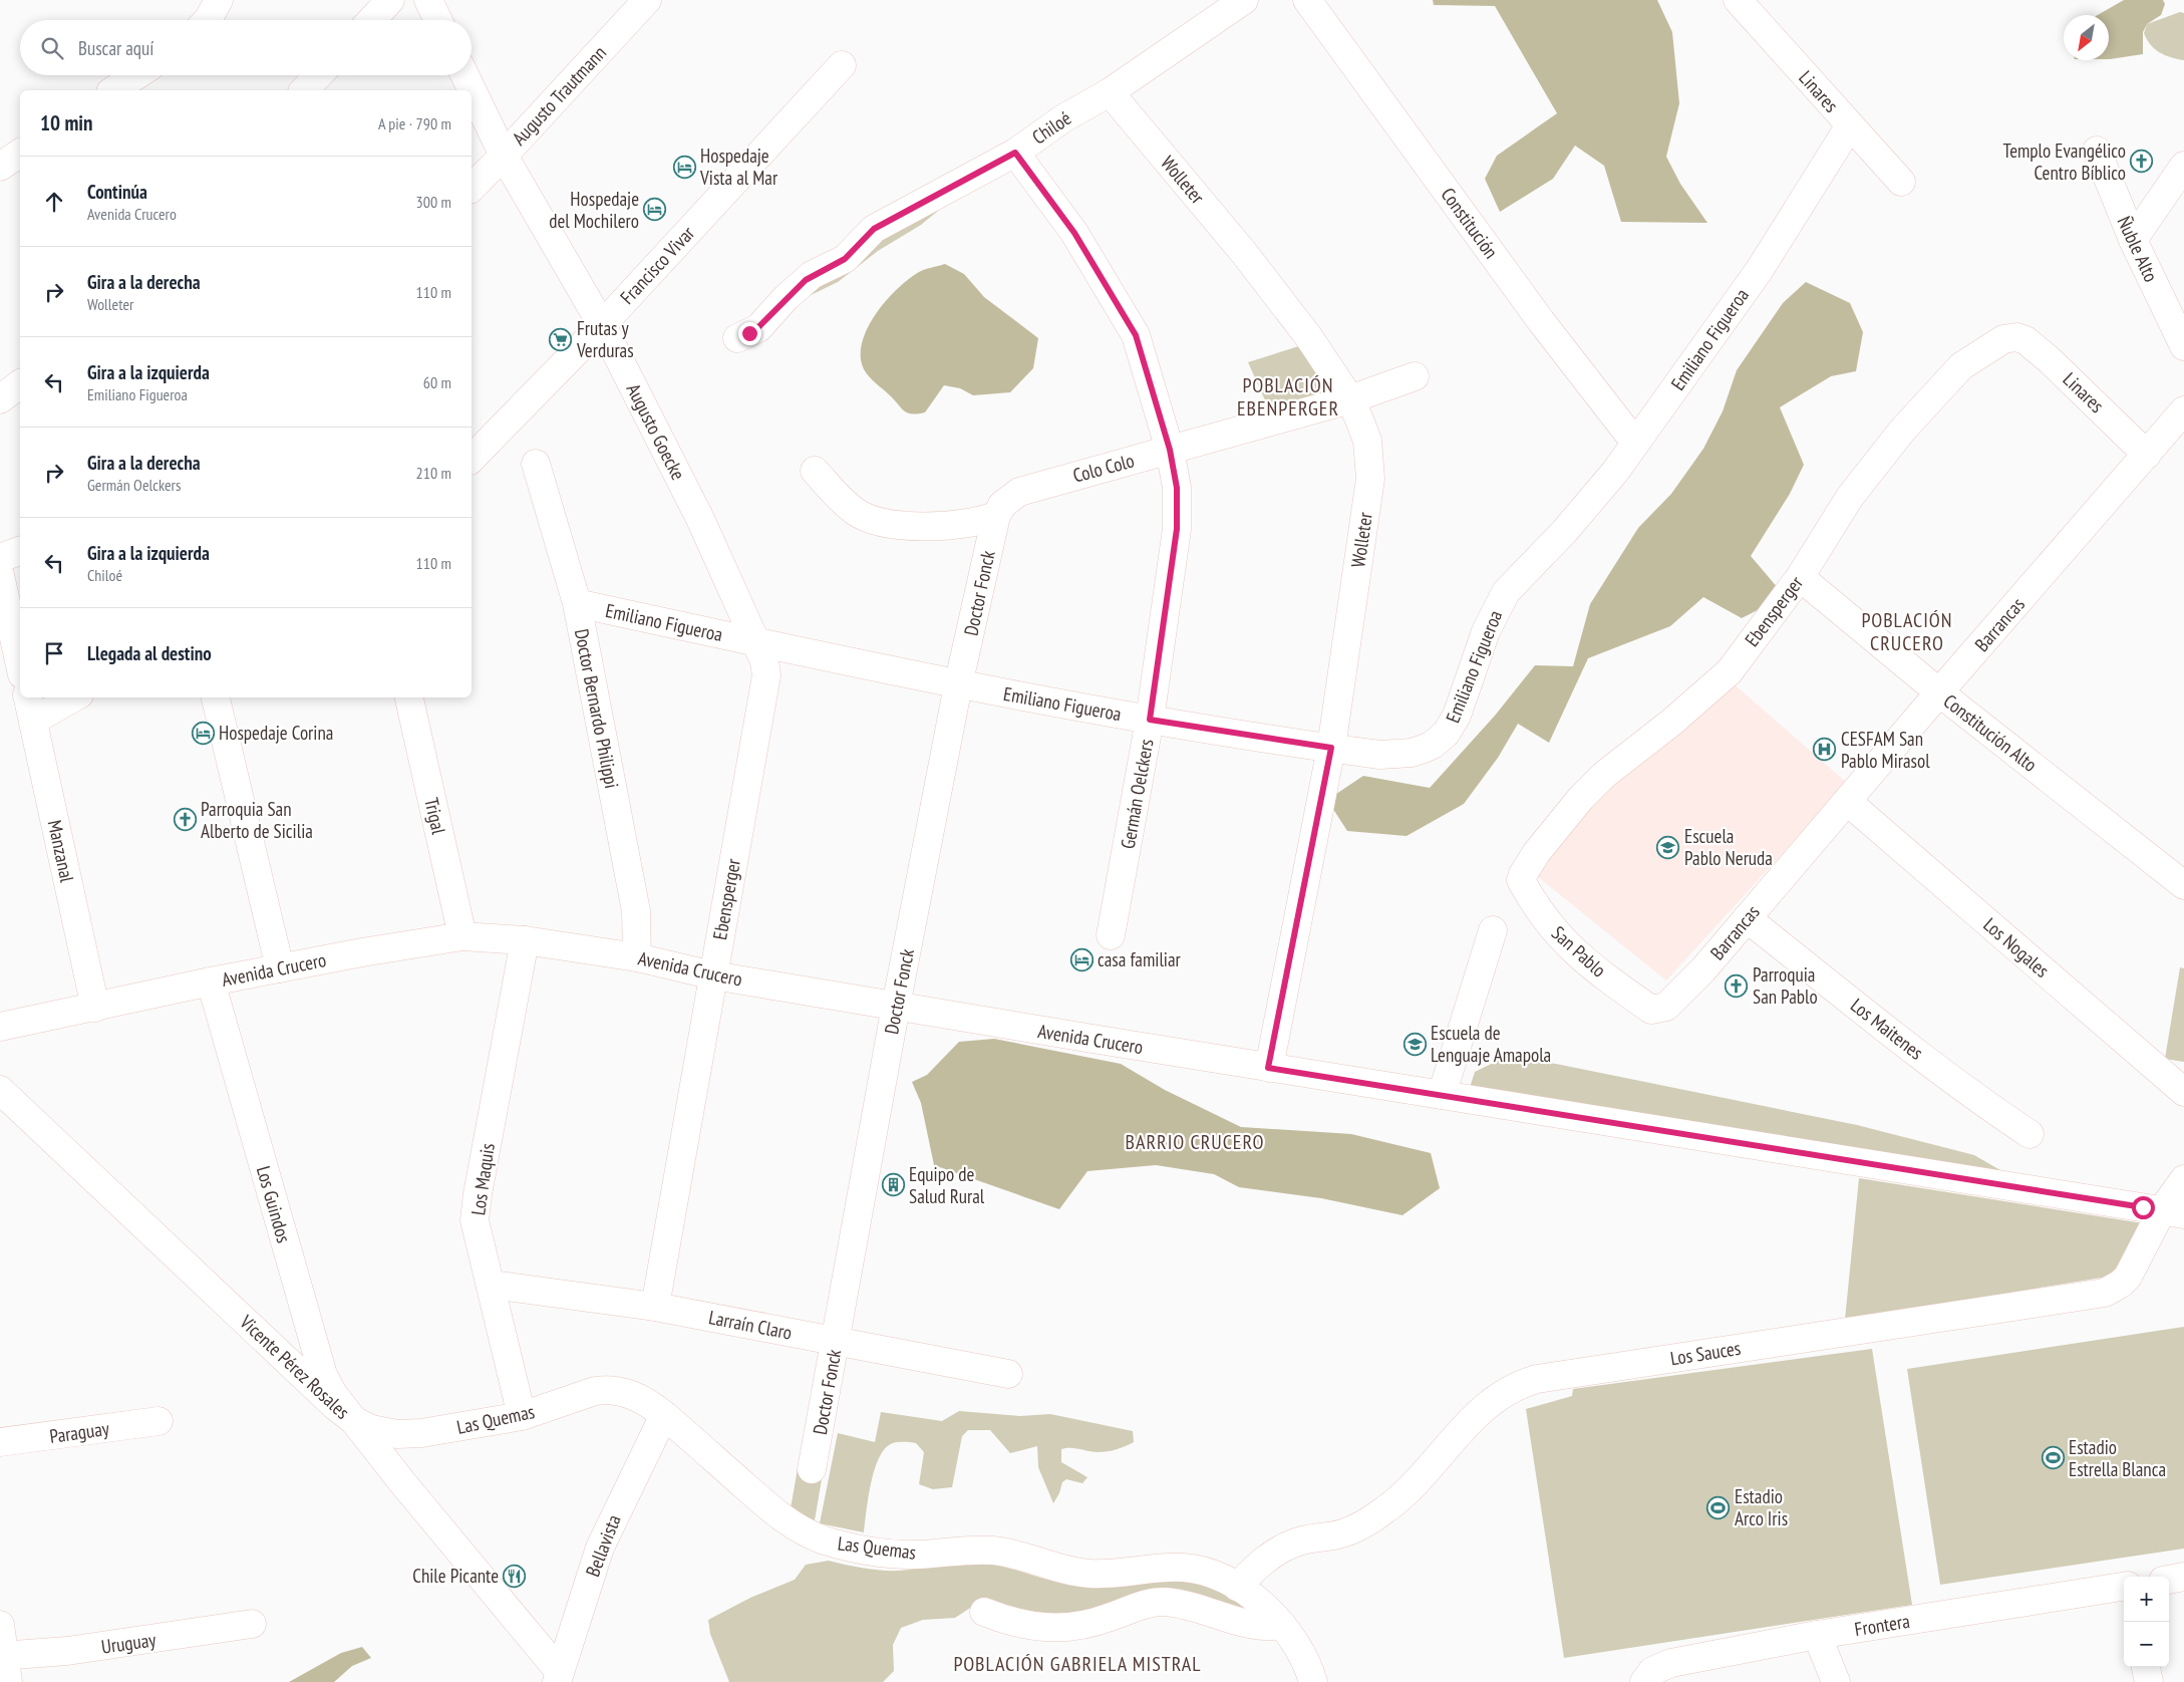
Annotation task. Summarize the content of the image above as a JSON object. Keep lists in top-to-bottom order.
{
  "streets": {
    "street": [
      "Linares",
      "Augusto Trautmann",
      "Chiloé",
      "Wolleter",
      "Constitución",
      "Ñuble Alto",
      "Francisco Vivar",
      "Emiliano Figueroa",
      "Augusto Goecke",
      "Colo Colo",
      "Doctor Fonck",
      "Ebensperger",
      "Barrancas",
      "Doctor Bernardo Philippi",
      "Constitución Alto",
      "Germán Oelckers",
      "Trigal",
      "Manzanal",
      "Los Nogales",
      "San Pablo",
      "Avenida Crucero",
      "Los Maitenes",
      "Los Maquis",
      "Los Guindos",
      "Larraín Claro",
      "Los Sauces",
      "Vicente Pérez Rosales",
      "Las Quemas",
      "Paraguay",
      "Bellavista",
      "Frontera",
      "Uruguay"
    ]
  },
  "crossings": [
    ["Linares", "Emiliano Figueroa"],
    ["Linares", "Ebensperger"],
    ["Linares", "Barrancas"],
    ["Augusto Trautmann", "Augusto Goecke"],
    ["Chiloé", "Wolleter"],
    ["Chiloé", "Germán Oelckers"],
    ["Wolleter", "Emiliano Figueroa"],
    ["Wolleter", "Colo Colo"],
    ["Wolleter", "Avenida Crucero"],
    ["Constitución", "Emiliano Figueroa"],
    ["Francisco Vivar", "Augusto Goecke"],
    ["Emiliano Figueroa", "Augusto Goecke"],
    ["Emiliano Figueroa", "Doctor Fonck"],
    ["Emiliano Figueroa", "Ebensperger"],
    ["Emiliano Figueroa", "Doctor Bernardo Philippi"],
    ["Emiliano Figueroa", "Germán Oelckers"],
    ["Augusto Goecke", "Ebensperger"],
    ["Colo Colo", "Doctor Fonck"],
    ["Colo Colo", "Germán Oelckers"],
    ["Doctor Fonck", "Avenida Crucero"],
    ["Doctor Fonck", "Larraín Claro"],
    ["Ebensperger", "Constitución Alto"],
    ["Ebensperger", "San Pablo"],
    ["Ebensperger", "Avenida Crucero"],
    ["Ebensperger", "Larraín Claro"],
    ["Barrancas", "Constitución Alto"],
    ["Barrancas", "Los Nogales"],
    ["Barrancas", "San Pablo"],
    ["Barrancas", "Los Maitenes"],
    ["Doctor Bernardo Philippi", "Avenida Crucero"],
    ["Trigal", "Avenida Crucero"],
    ["Manzanal", "Avenida Crucero"],
    ["Avenida Crucero", "Los Maquis"],
    ["Avenida Crucero", "Los Guindos"],
    ["Avenida Crucero", "Los Sauces"],
    ["Los Maquis", "Larraín Claro"],
    ["Los Maquis", "Las Quemas"],
    ["Los Guindos", "Vicente Pérez Rosales"],
    ["Los Guindos", "Las Quemas"],
    ["Los Sauces", "Las Quemas"],
    ["Vicente Pérez Rosales", "Las Quemas"],
    ["Vicente Pérez Rosales", "Bellavista"],
    ["Las Quemas", "Bellavista"]
  ],
  "districts": [
    "POBLACIÓN EBENPERGER",
    "POBLACIÓN CRUCERO",
    "BARRIO CRUCERO",
    "POBLACIÓN GABRIELA MISTRAL"
  ],
  "places": {
    "church": ["Templo Evangélico Centro Bíblico", "Parroquia San Alberto de Sicilia", "Parroquia San Pablo"],
    "hotel": [
      "Hospedaje Vista al Mar",
      "Hospedaje del Mochilero",
      "Hospedaje Corina",
      "casa familiar"
    ],
    "supermarket": ["Frutas y Verduras"],
    "hospital": ["CESFAM San Pablo Mirasol"],
    "school or university": ["Escuela Pablo Neruda", "Escuela de Lenguaje Amapola"],
    "building": ["Equipo de Salud Rural"],
    "sports": ["Estadio Estrella Blanca", "Estadio Arco Iris"],
    "restaurant": ["Chile Picante"]
  },
  "north": "bottom left",
  "page": {
    "search": "Buscar aquí",
    "heading": ["10 min", "A pie · 790 m"],
    "list": [
      ["Continúa", "Avenida Crucero", "300 m"],
      ["Gira a la derecha", "Wolleter", "110 m"],
      ["Gira a la izquierda", "Emiliano Figueroa", "60 m"],
      ["Gira a la derecha", "Germán Oelckers", "210 m"],
      ["Gira a la izquierda", "Chiloé", "110 m"],
      "Llegada al destino"
    ],
    "map_buttons": ["+", "−"]
  }
}
